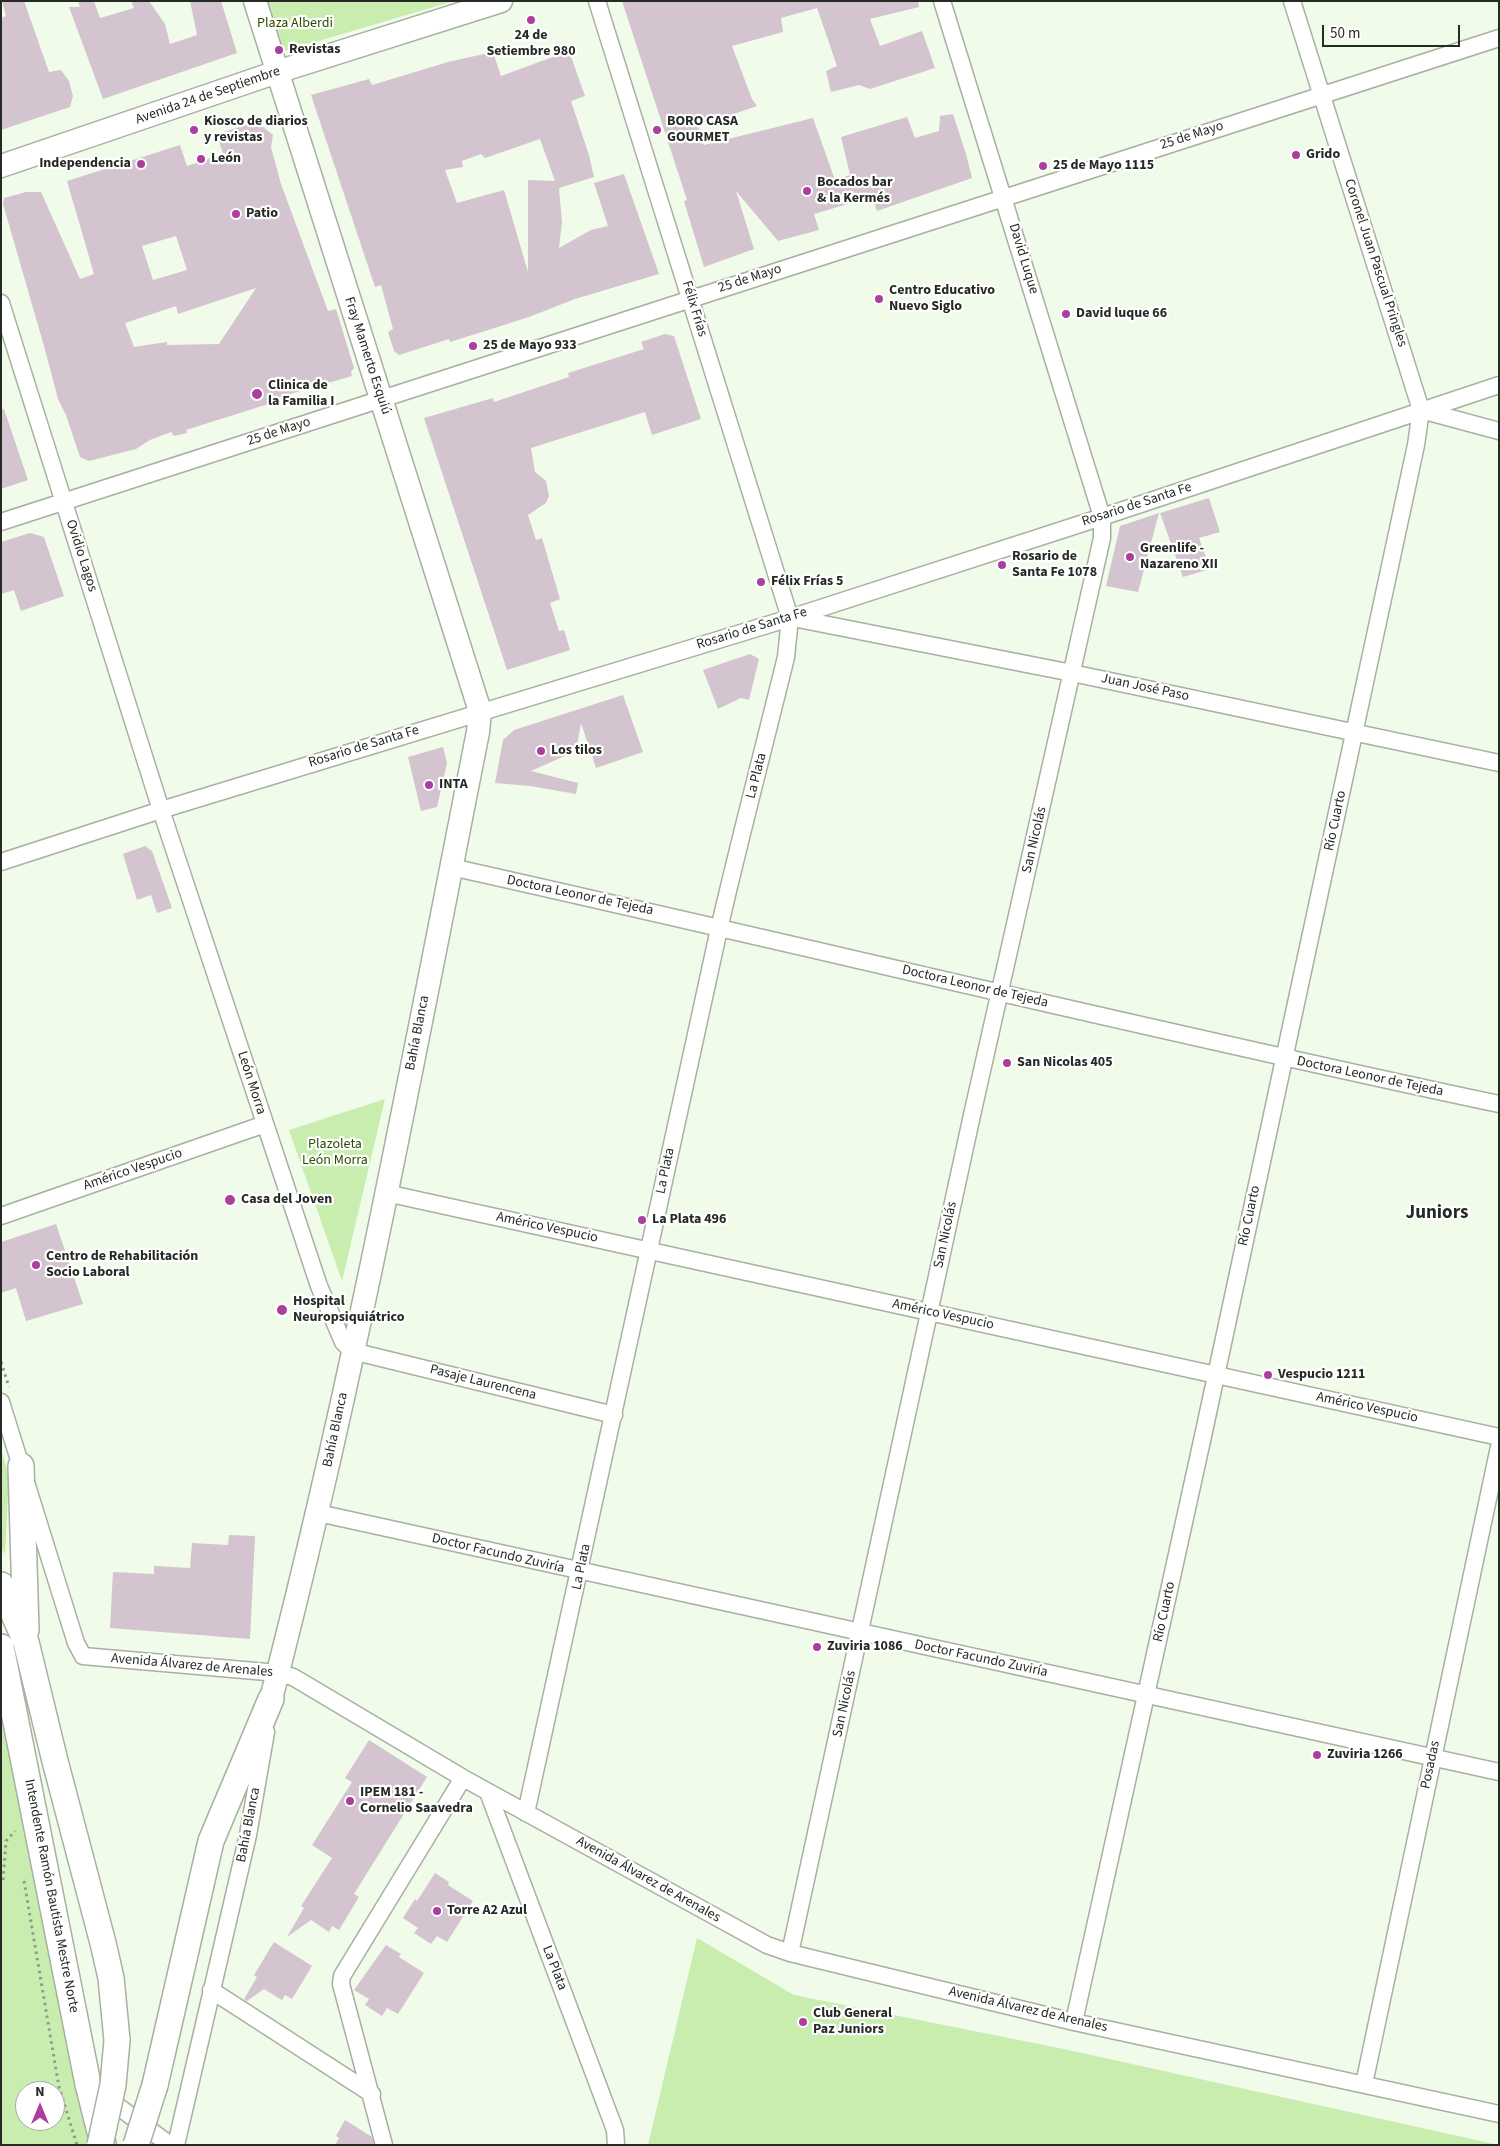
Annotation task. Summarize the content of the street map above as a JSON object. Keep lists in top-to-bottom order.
{
  "streets": {
    "main road": ["Intendente Ramón Bautista Mestre Norte"],
    "street": [
      "Avenida 24 de Septiembre",
      "25 de Mayo",
      "David Luque",
      "Coronel Juan Pascual Pringles",
      "Félix Frías",
      "Fray Mamerto Esquiú",
      "Rosario de Santa Fe",
      "Ovidio Lagos",
      "Juan José Paso",
      "La Plata",
      "Río Cuarto",
      "San Nicolás",
      "Doctora Leonor de Tejeda",
      "Bahía Blanca",
      "León Morra",
      "Américo Vespucio",
      "Pasaje Laurencena",
      "Doctor Facundo Zuviría",
      "Avenida Álvarez de Arenales",
      "Posadas"
    ]
  },
  "crossings": [
    ["Avenida 24 de Septiembre", "Fray Mamerto Esquiú"],
    ["25 de Mayo", "David Luque"],
    ["25 de Mayo", "Coronel Juan Pascual Pringles"],
    ["25 de Mayo", "Félix Frías"],
    ["25 de Mayo", "Fray Mamerto Esquiú"],
    ["25 de Mayo", "Ovidio Lagos"],
    ["David Luque", "Rosario de Santa Fe"],
    ["David Luque", "San Nicolás"],
    ["Coronel Juan Pascual Pringles", "Rosario de Santa Fe"],
    ["Coronel Juan Pascual Pringles", "Río Cuarto"],
    ["Félix Frías", "Rosario de Santa Fe"],
    ["Félix Frías", "Juan José Paso"],
    ["Félix Frías", "La Plata"],
    ["Fray Mamerto Esquiú", "Rosario de Santa Fe"],
    ["Fray Mamerto Esquiú", "Bahía Blanca"],
    ["Rosario de Santa Fe", "Ovidio Lagos"],
    ["Rosario de Santa Fe", "Juan José Paso"],
    ["Rosario de Santa Fe", "La Plata"],
    ["Rosario de Santa Fe", "Río Cuarto"],
    ["Rosario de Santa Fe", "San Nicolás"],
    ["Rosario de Santa Fe", "Bahía Blanca"],
    ["Rosario de Santa Fe", "León Morra"],
    ["Ovidio Lagos", "León Morra"],
    ["Juan José Paso", "La Plata"],
    ["Juan José Paso", "Río Cuarto"],
    ["Juan José Paso", "San Nicolás"],
    ["La Plata", "Doctora Leonor de Tejeda"],
    ["La Plata", "Américo Vespucio"],
    ["La Plata", "Pasaje Laurencena"],
    ["La Plata", "Doctor Facundo Zuviría"],
    ["La Plata", "Avenida Álvarez de Arenales"],
    ["Río Cuarto", "Doctora Leonor de Tejeda"],
    ["Río Cuarto", "Américo Vespucio"],
    ["Río Cuarto", "Doctor Facundo Zuviría"],
    ["Río Cuarto", "Avenida Álvarez de Arenales"],
    ["San Nicolás", "Doctora Leonor de Tejeda"],
    ["San Nicolás", "Américo Vespucio"],
    ["San Nicolás", "Doctor Facundo Zuviría"],
    ["San Nicolás", "Avenida Álvarez de Arenales"],
    ["Doctora Leonor de Tejeda", "Bahía Blanca"],
    ["Bahía Blanca", "León Morra"],
    ["Bahía Blanca", "Américo Vespucio"],
    ["Bahía Blanca", "Pasaje Laurencena"],
    ["Bahía Blanca", "Doctor Facundo Zuviría"],
    ["Bahía Blanca", "Avenida Álvarez de Arenales"],
    ["León Morra", "Américo Vespucio"],
    ["León Morra", "Pasaje Laurencena"],
    ["Doctor Facundo Zuviría", "Posadas"],
    ["Avenida Álvarez de Arenales", "Posadas"]
  ],
  "districts": ["Juniors"],
  "parks": ["Plaza Alberdi", "Plazoleta León Morra"],
  "places": [
    "24 de Setiembre 980",
    "Revistas",
    "Kiosco de diarios y revistas",
    "BORO CASA GOURMET",
    "Grido",
    "León",
    "Independencia",
    "25 de Mayo 1115",
    "Bocados bar & la Kermés",
    "Patio",
    "Centro Educativo Nuevo Siglo",
    "David luque 66",
    "25 de Mayo 933",
    "Clinica de la Familia I",
    "Greenlife - Nazareno XII",
    "Rosario de Santa Fe 1078",
    "Félix Frías 5",
    "Los tilos",
    "INTA",
    "San Nicolas 405",
    "Casa del Joven",
    "La Plata 496",
    "Centro de Rehabilitación Socio Laboral",
    "Hospital Neuropsiquiátrico",
    "Vespucio 1211",
    "Zuviria 1086",
    "Zuviria 1266",
    "IPEM 181 - Cornelio Saavedra",
    "Torre A2 Azul",
    "Club General Paz Juniors"
  ],
  "scale_bar": "50 m",
  "north": "top"
}
